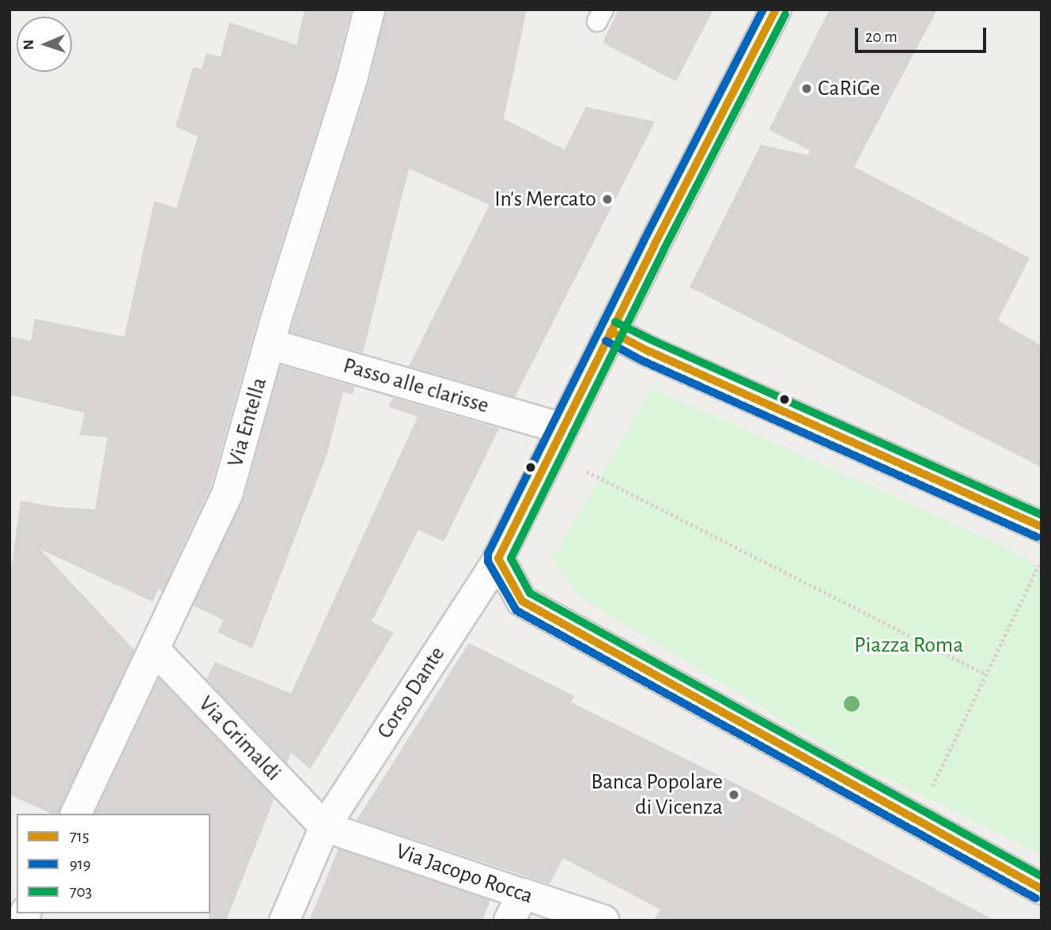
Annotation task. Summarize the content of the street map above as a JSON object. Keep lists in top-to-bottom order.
{
  "streets": {
    "street": [
      "Passo alle clarisse",
      "Via Entella",
      "Corso Dante",
      "Via Grimaldi",
      "Via Jacopo Rocca"
    ]
  },
  "crossings": [
    ["Passo alle clarisse", "Via Entella"],
    ["Via Entella", "Via Grimaldi"],
    ["Corso Dante", "Via Grimaldi"],
    ["Corso Dante", "Via Jacopo Rocca"],
    ["Via Grimaldi", "Via Jacopo Rocca"]
  ],
  "parks": ["Piazza Roma"],
  "places": ["CaRiGe", "In's Mercato", "Banca Popolare di Vicenza"],
  "lines": ["transit line 715", "transit line 919", "transit line 703"],
  "legend": ["715", "919", "703"],
  "scale_bar": "20 m",
  "north": "left"
}
